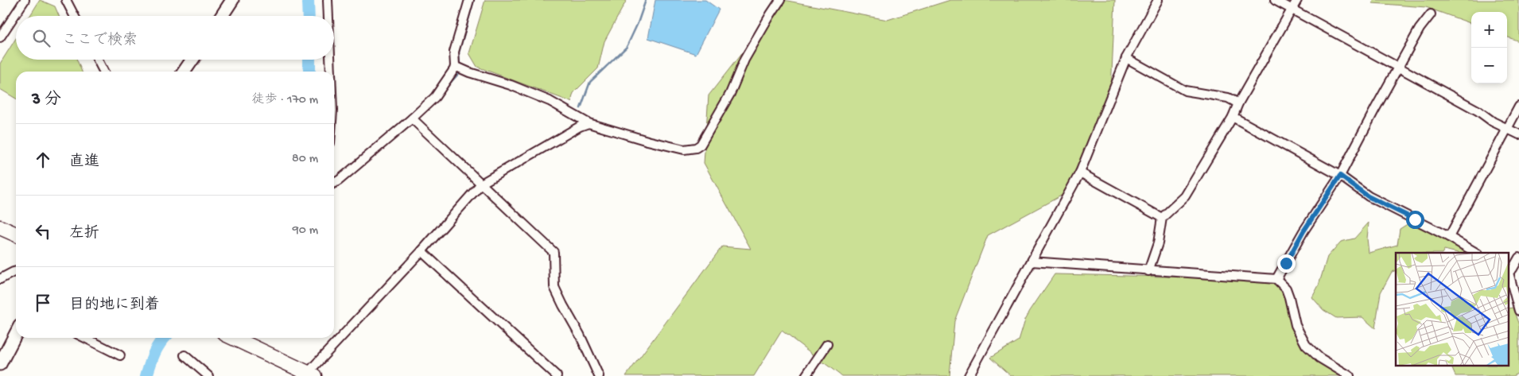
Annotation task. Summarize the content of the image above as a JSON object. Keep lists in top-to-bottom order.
{
  "page": {
    "map_buttons": ["+", "−"],
    "search": "ここで検索",
    "heading": ["3 分", "徒歩 · 170 m"],
    "list": [
      ["直進", "80 m"],
      ["左折", "90 m"],
      "目的地に到着"
    ]
  }
}
